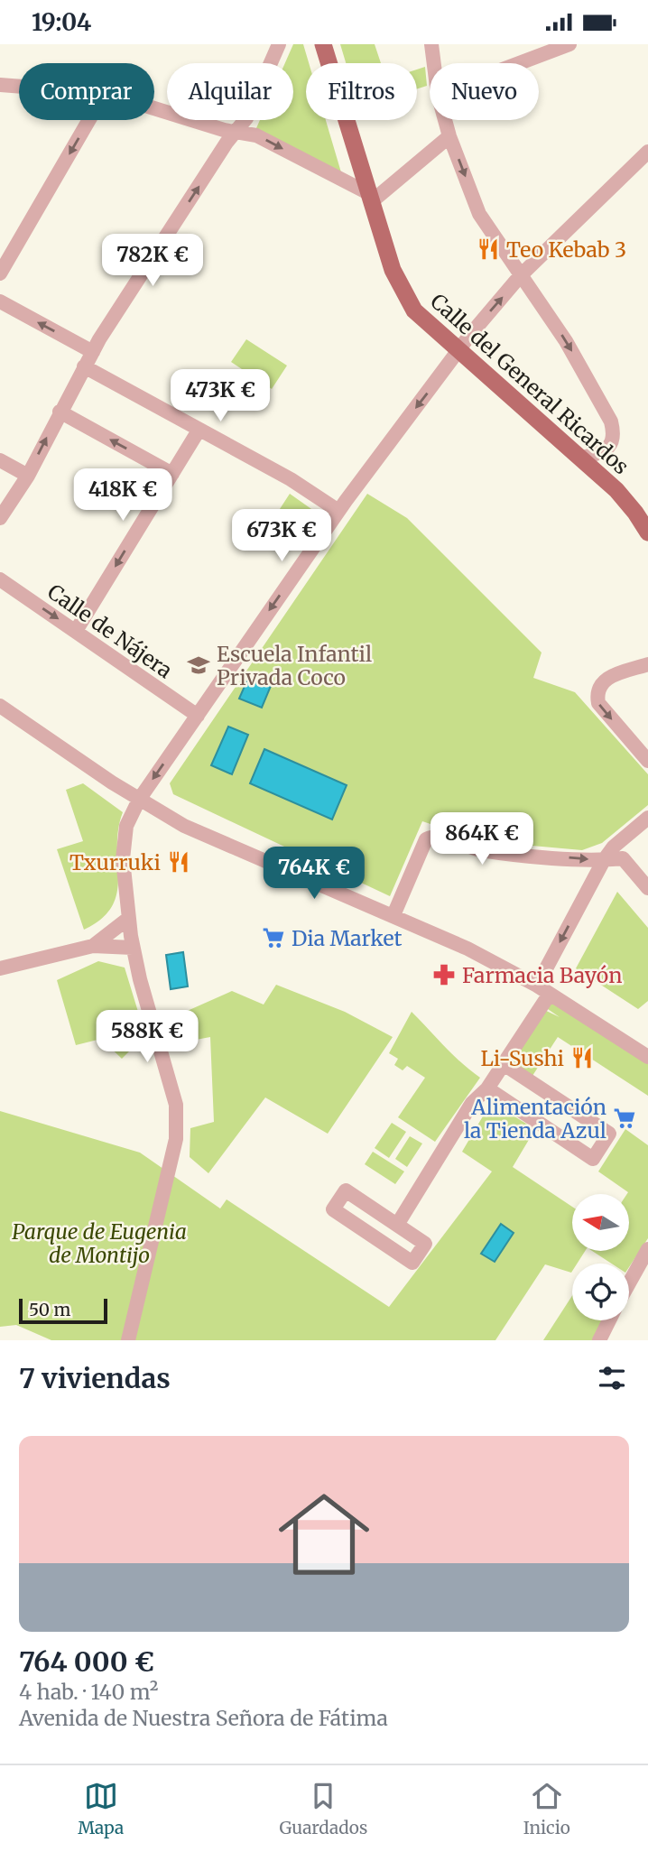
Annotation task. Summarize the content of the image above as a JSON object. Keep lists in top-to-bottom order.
{
  "streets": {
    "main road": ["Calle del General Ricardos"],
    "street": ["Calle de Nájera"]
  },
  "one_way": ["Calle de Nájera"],
  "parks": ["Parque de Eugenia de Montijo"],
  "places": {
    "restaurant": ["Teo Kebab 3", "Txurruki", "Li-Sushi"],
    "school or university": ["Escuela Infantil Privada Coco"],
    "supermarket": ["Dia Market", "Alimentación la Tienda Azul"],
    "pharmacy": ["Farmacia Bayón"]
  },
  "scale_bar": "50 m",
  "north": "left",
  "page": {
    "status": "19:04",
    "chip": [
      "Comprar",
      "Alquilar",
      "Filtros",
      "Nuevo"
    ],
    "price": [
      "782K €",
      "473K €",
      "418K €",
      "673K €",
      "864K €",
      "764K €",
      "588K €"
    ],
    "scale": "50 m",
    "heading": "7 viviendas",
    "list": [
      {
        "name": "764 000 €",
        "note": "4 hab. · 140 m² · Avenida de Nuestra Señora de Fátima"
      }
    ],
    "tabs": ["Mapa", "Guardados", "Inicio"]
  }
}
